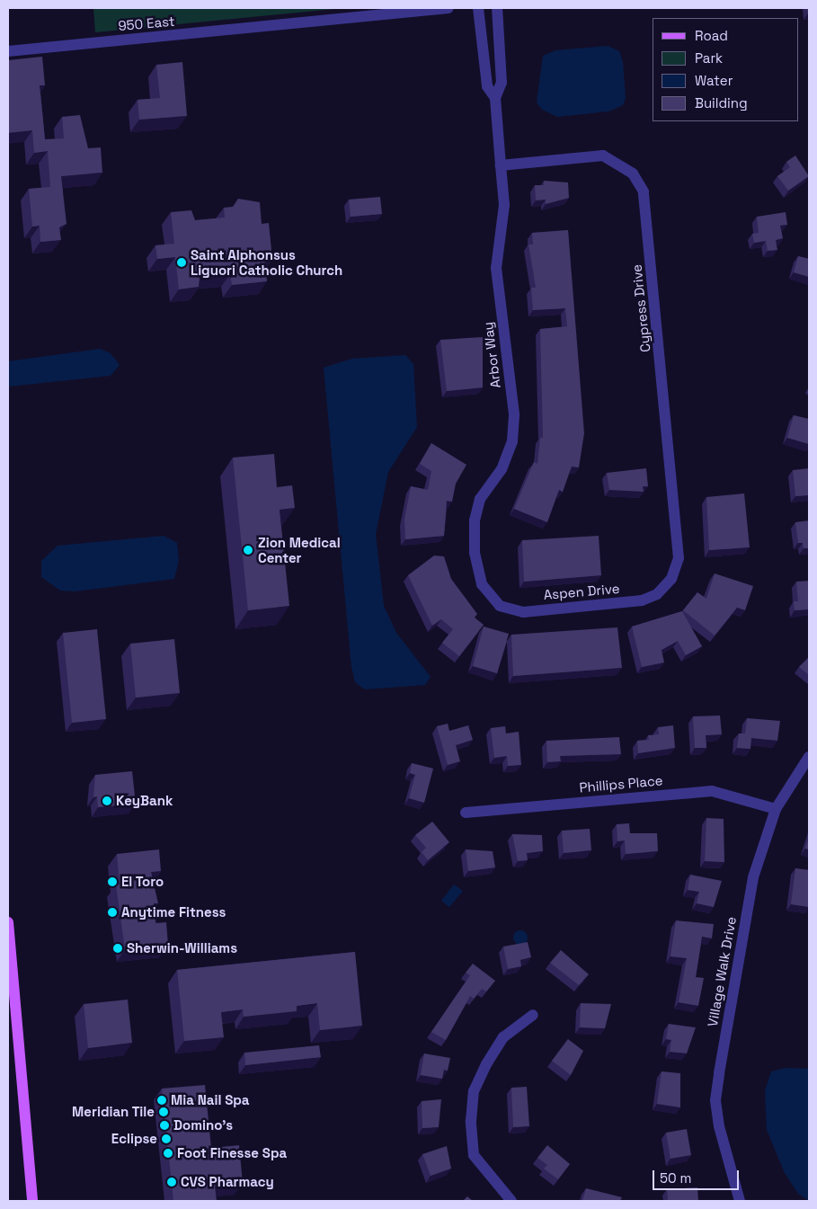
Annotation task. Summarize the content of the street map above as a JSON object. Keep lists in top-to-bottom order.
{
  "streets": {
    "street": [
      "950 East",
      "Cypress Drive",
      "Arbor Way",
      "Aspen Drive",
      "Phillips Place",
      "Village Walk Drive"
    ]
  },
  "crossings": [
    ["Cypress Drive", "Arbor Way"],
    ["Cypress Drive", "Aspen Drive"],
    ["Arbor Way", "Aspen Drive"],
    ["Phillips Place", "Village Walk Drive"]
  ],
  "places": [
    "Saint Alphonsus Liguori Catholic Church",
    "Zion Medical Center",
    "KeyBank",
    "El Toro",
    "Anytime Fitness",
    "Sherwin-Williams",
    "Mia Nail Spa",
    "Meridian Tile",
    "Domino's",
    "Eclipse",
    "Foot Finesse Spa",
    "CVS Pharmacy"
  ],
  "legend": [
    "Road",
    "Park",
    "Water",
    "Building"
  ],
  "scale_bar": "50 m"
}
